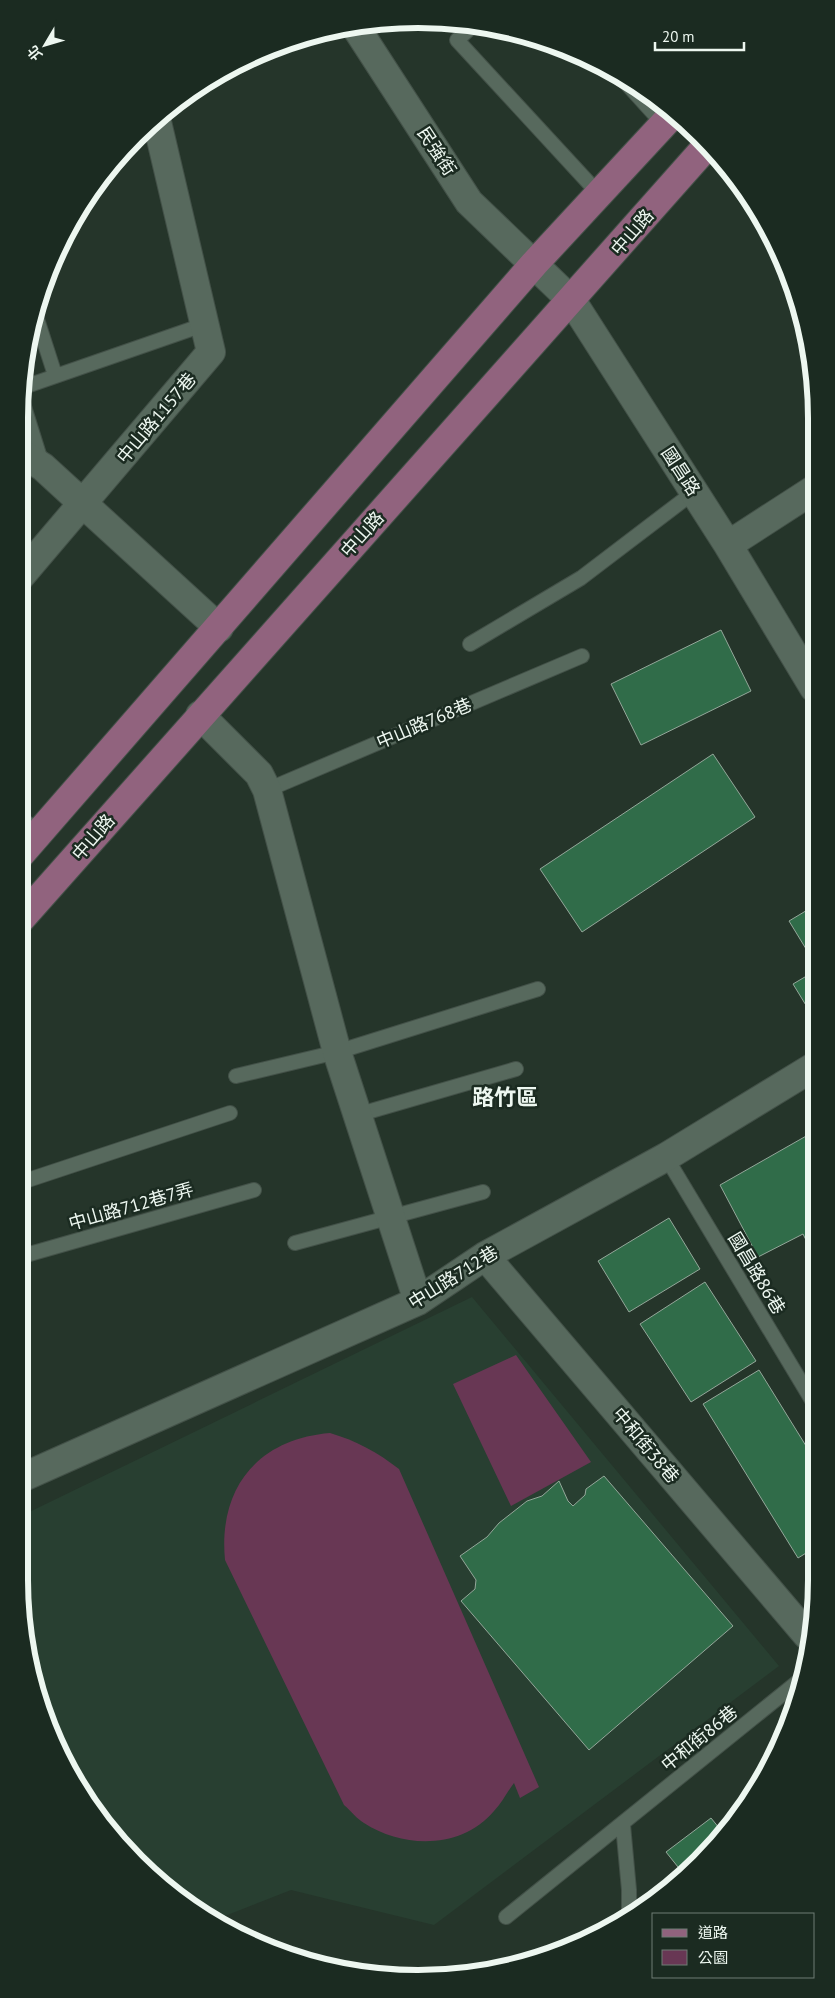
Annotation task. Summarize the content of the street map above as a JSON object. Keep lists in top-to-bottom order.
{
  "streets": {
    "main road": ["中山路"],
    "street": [
      "民強街",
      "中山路1157巷",
      "國昌路",
      "中山路712巷",
      "中和街38巷"
    ],
    "lane": [
      "中山路768巷",
      "中山路712巷7弄",
      "國昌路86巷",
      "中和街86巷"
    ]
  },
  "crossings": [
    ["民強街", "國昌路"],
    ["中山路", "國昌路"],
    ["國昌路86巷", "中山路712巷"],
    ["中山路712巷", "中和街38巷"]
  ],
  "districts": ["路竹區"],
  "legend": ["道路", "公園"],
  "scale_bar": "20 m",
  "north": "bottom left"
}
